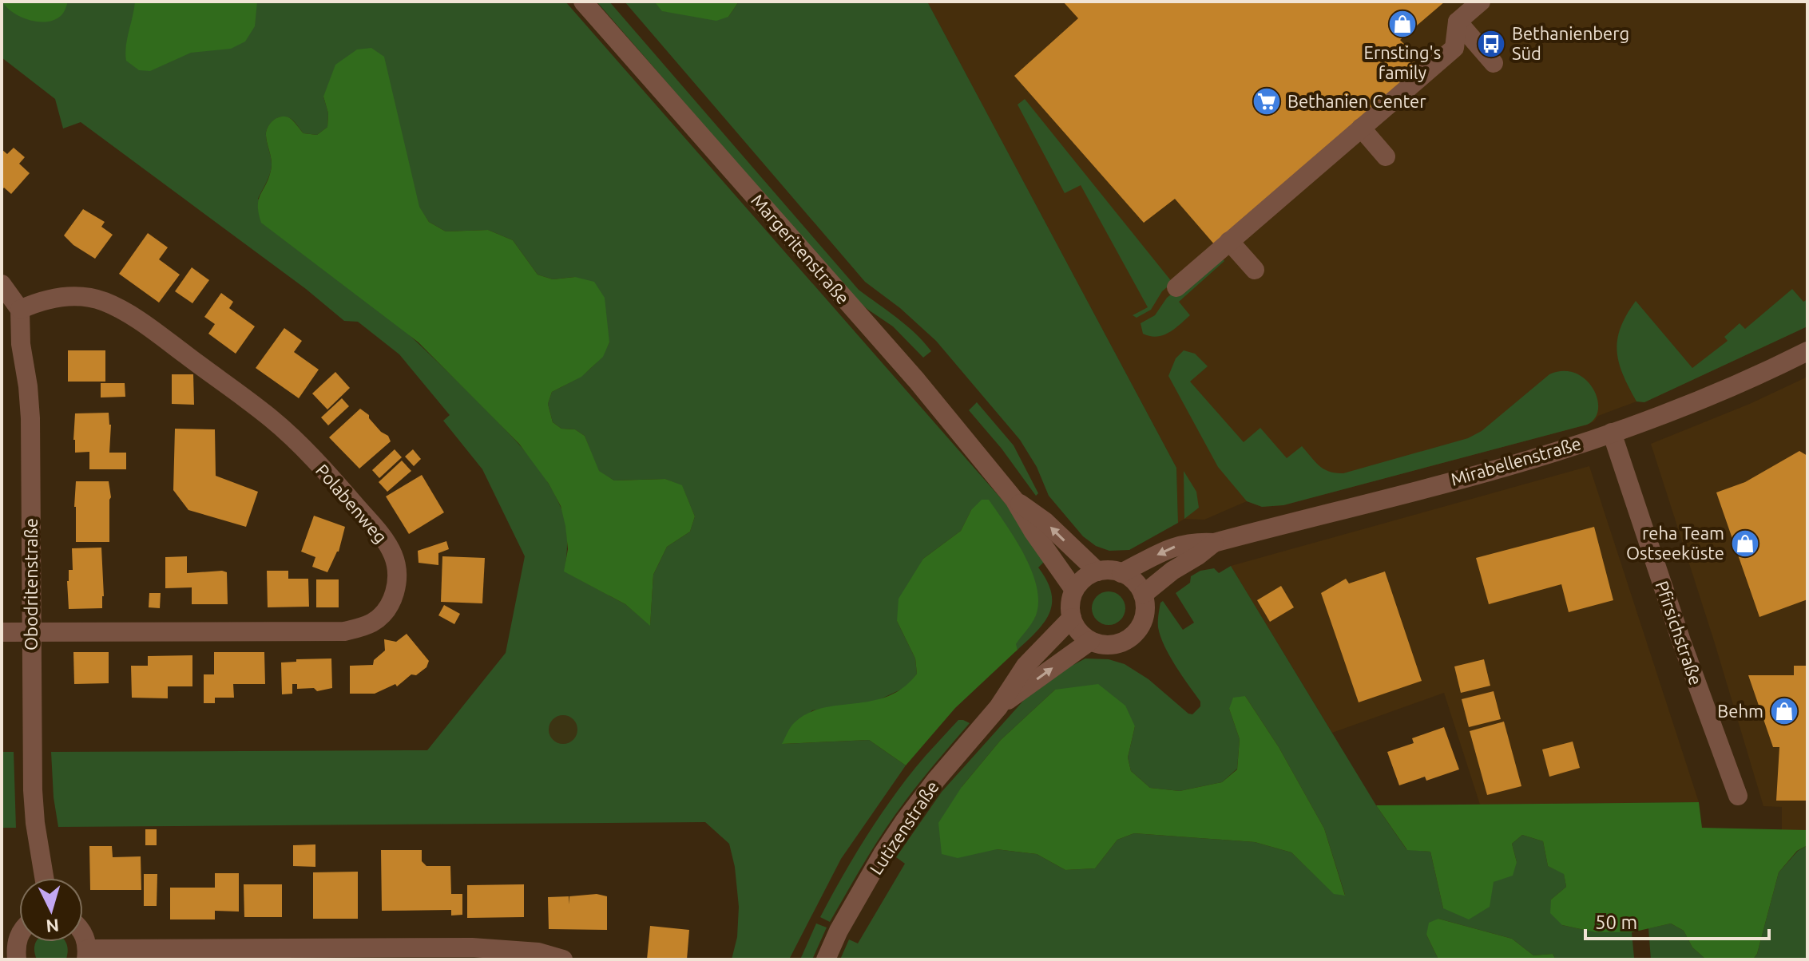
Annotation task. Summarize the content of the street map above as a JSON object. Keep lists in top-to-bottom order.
{
  "streets": {
    "street": [
      "Margeritenstraße",
      "Mirabellenstraße",
      "Polabenweg",
      "Obodritenstraße",
      "Pfirsichstraße",
      "Lutizenstraße"
    ]
  },
  "crossings": [
    ["Margeritenstraße", "Mirabellenstraße"],
    ["Margeritenstraße", "Lutizenstraße"],
    ["Mirabellenstraße", "Pfirsichstraße"],
    ["Mirabellenstraße", "Lutizenstraße"],
    ["Polabenweg", "Obodritenstraße"]
  ],
  "places": {
    "shop": ["Ernsting's family", "reha Team Ostseeküste", "Behm"],
    "bus stop": ["Bethanienberg Süd"],
    "supermarket": ["Bethanien Center"]
  },
  "scale_bar": "50 m",
  "north": "bottom"
}
